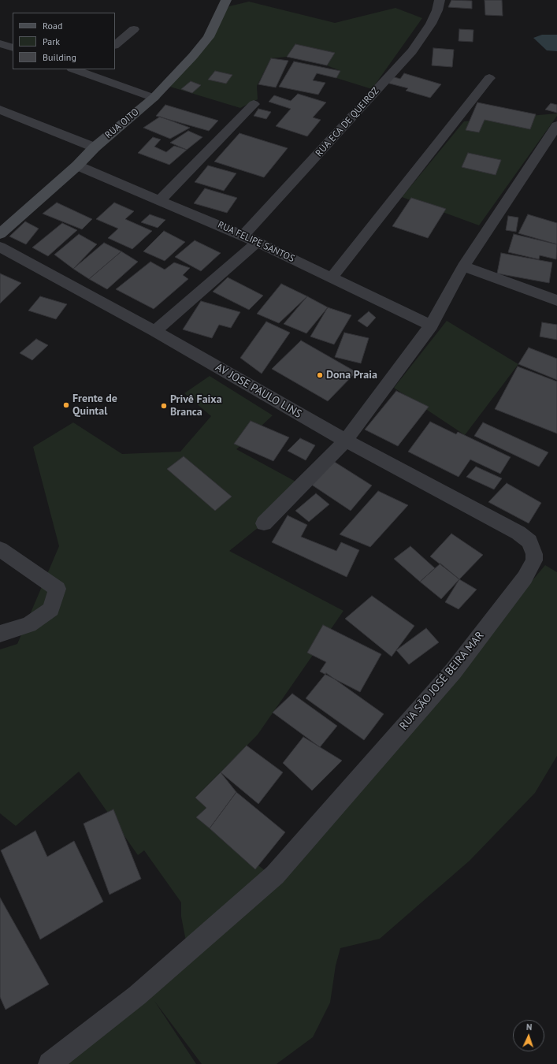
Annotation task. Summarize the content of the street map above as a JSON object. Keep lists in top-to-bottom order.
{
  "streets": {
    "main road": ["RUA OITO"],
    "street": [
      "RUA ECA DE QUEIROZ",
      "RUA FELIPE SANTOS",
      "AV JOSE PAULO LINS",
      "RUA SÃO JOSÉ BEIRA MAR"
    ]
  },
  "crossings": [
    ["RUA ECA DE QUEIROZ", "RUA FELIPE SANTOS"],
    ["RUA OITO", "RUA FELIPE SANTOS"],
    ["AV JOSE PAULO LINS", "RUA SÃO JOSÉ BEIRA MAR"]
  ],
  "places": ["Dona Praia", "Frente de Quintal", "Privê Faixa Branca"],
  "legend": ["Road", "Park", "Building"],
  "north": "top"
}
